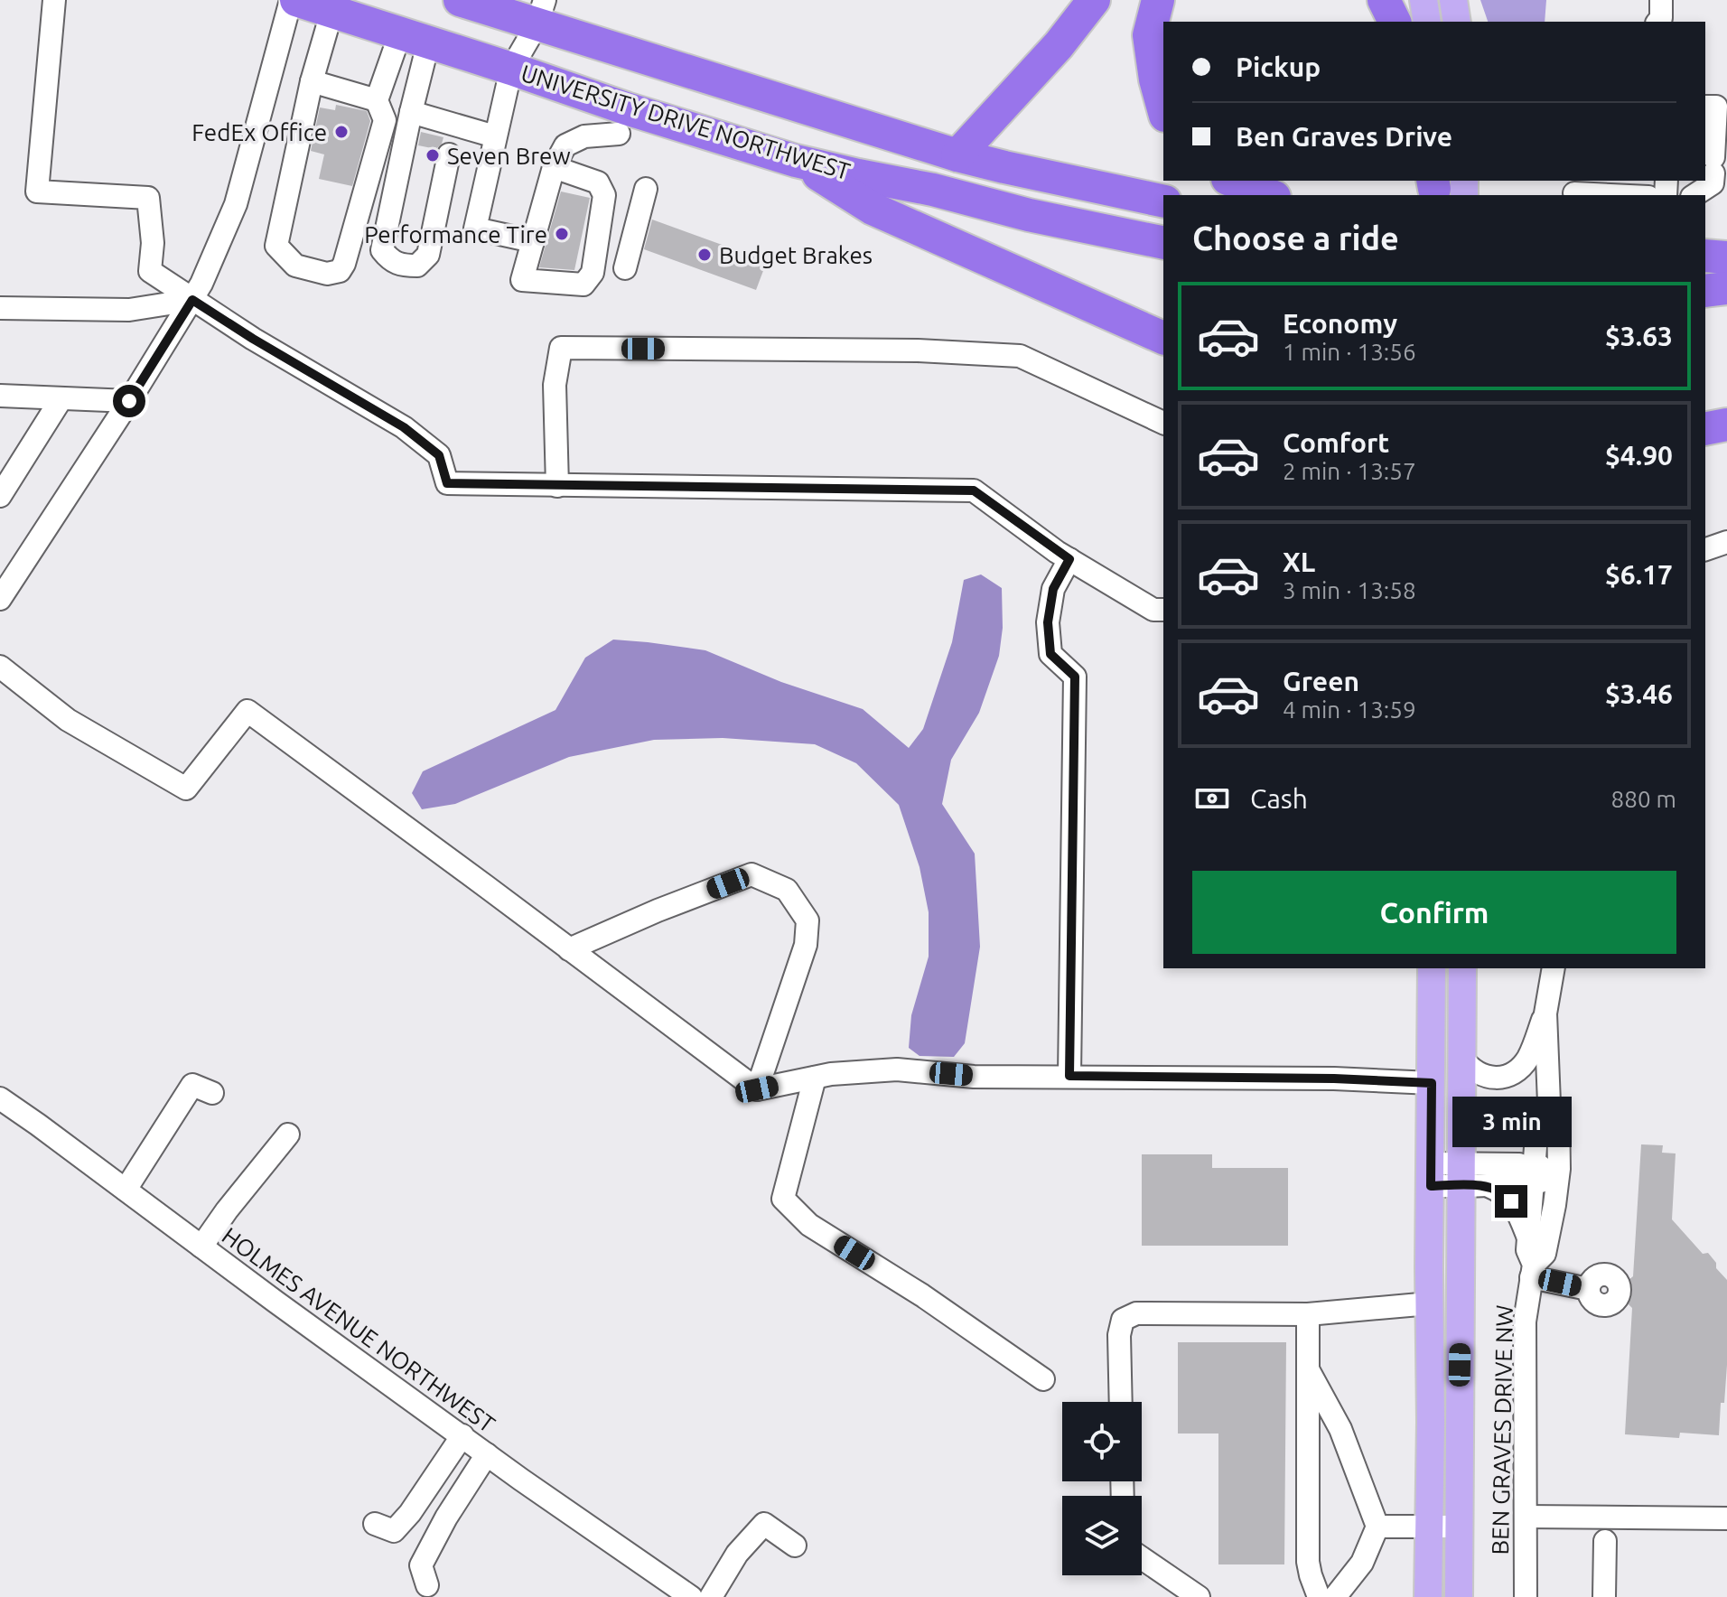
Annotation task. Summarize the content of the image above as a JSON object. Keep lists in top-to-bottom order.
{
  "streets": {
    "highway": ["UNIVERSITY DRIVE NORTHWEST"],
    "street": ["HOLMES AVENUE NORTHWEST", "BEN GRAVES DRIVE NW"]
  },
  "places": [
    "FedEx Office",
    "Seven Brew",
    "Performance Tire",
    "Budget Brakes"
  ],
  "page": {
    "banner": ["Pickup", "Ben Graves Drive"],
    "heading": "Choose a ride",
    "list": [
      {
        "name": "Economy",
        "note": "1 min · 13:56",
        "value": "$3.63"
      },
      {
        "name": "Comfort",
        "note": "2 min · 13:57",
        "value": "$4.90"
      },
      {
        "name": "XL",
        "note": "3 min · 13:58",
        "value": "$6.17"
      },
      {
        "name": "Green",
        "note": "4 min · 13:59",
        "value": "$3.46"
      }
    ],
    "pay": ["Cash", "880 m"],
    "buttons": "Confirm",
    "bubble": "3 min"
  }
}
